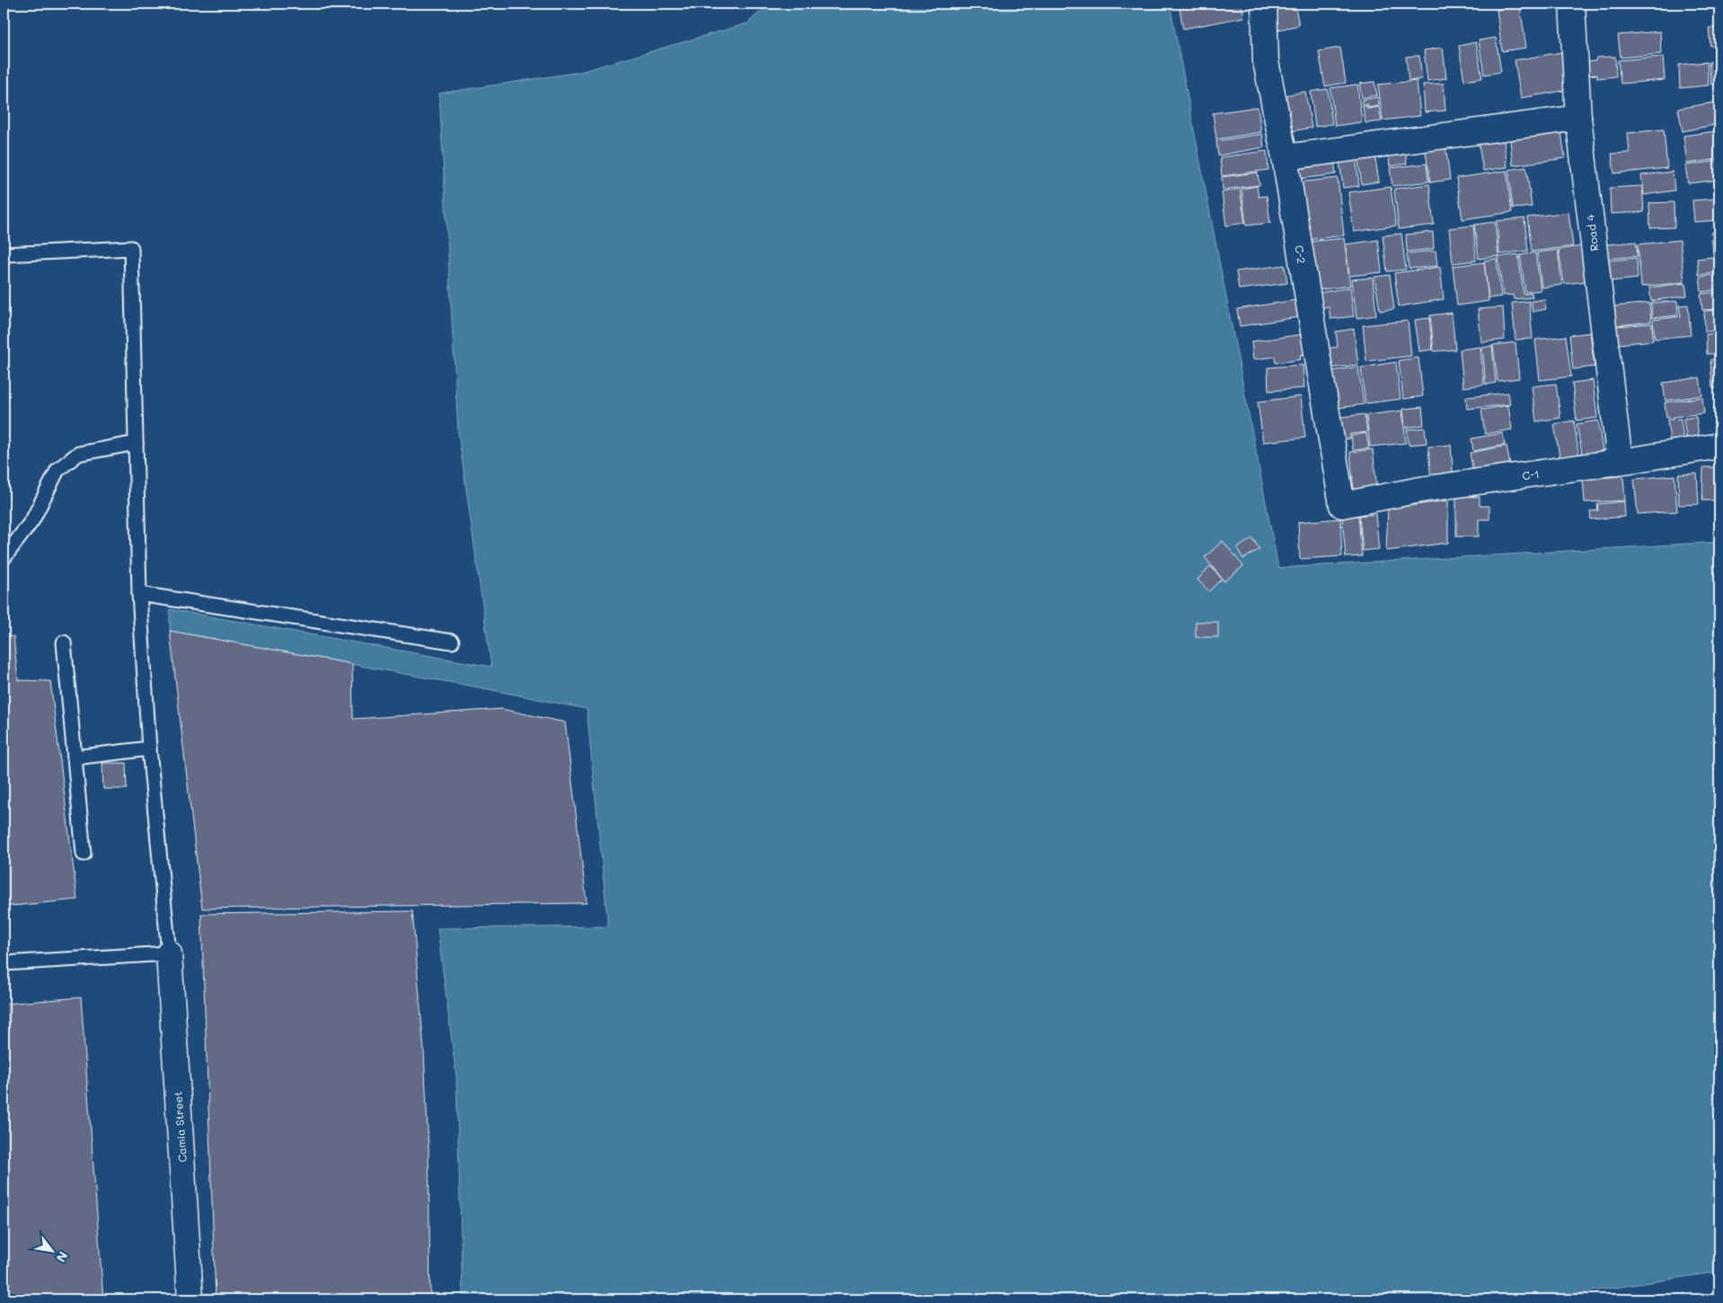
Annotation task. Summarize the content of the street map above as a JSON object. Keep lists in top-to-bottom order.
{
  "streets": {
    "street": [
      "Road 4",
      "C-2",
      "C-1",
      "Camia Street"
    ]
  },
  "crossings": [
    ["Road 4", "C-1"],
    ["C-2", "C-1"]
  ],
  "north": "bottom right"
}
